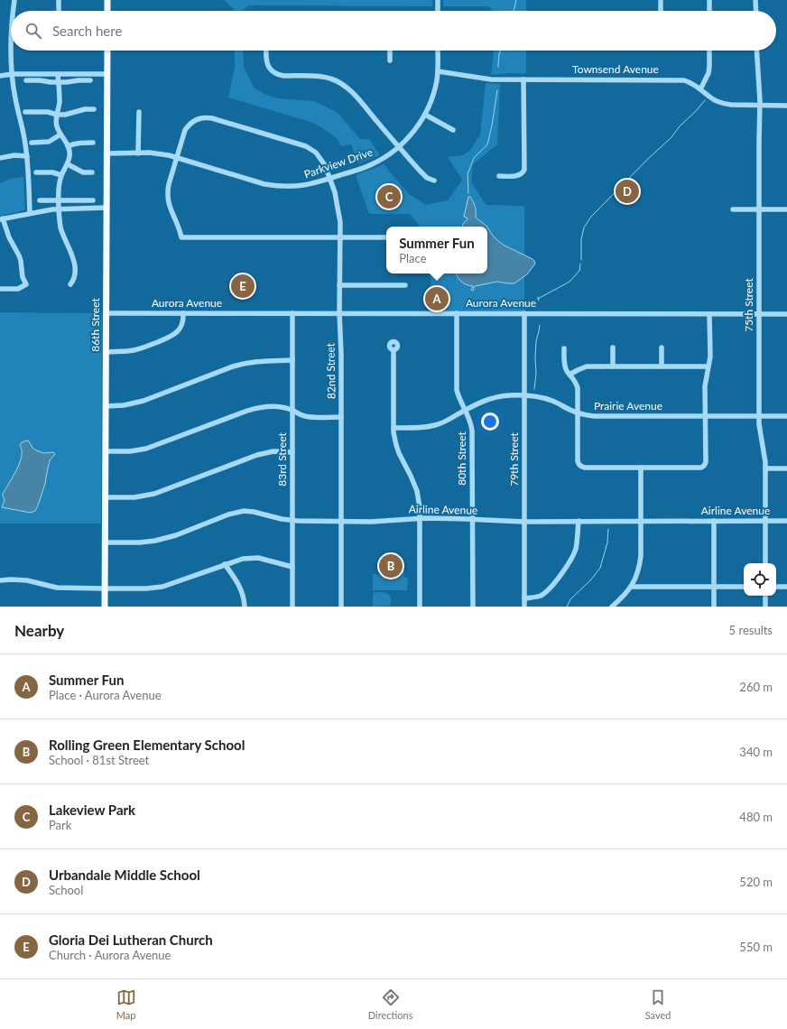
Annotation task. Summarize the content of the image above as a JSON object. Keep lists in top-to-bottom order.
{
  "streets": {
    "main road": ["86th Street"],
    "street": [
      "Townsend Avenue",
      "Parkview Drive",
      "Aurora Avenue",
      "75th Street",
      "82nd Street",
      "Prairie Avenue",
      "80th Street",
      "83rd Street",
      "79th Street",
      "Airline Avenue"
    ]
  },
  "crossings": [
    ["Townsend Avenue", "Parkview Drive"],
    ["Townsend Avenue", "75th Street"],
    ["Parkview Drive", "86th Street"],
    ["Parkview Drive", "82nd Street"],
    ["Aurora Avenue", "75th Street"],
    ["Aurora Avenue", "86th Street"],
    ["Aurora Avenue", "82nd Street"],
    ["Aurora Avenue", "80th Street"],
    ["Aurora Avenue", "83rd Street"],
    ["Aurora Avenue", "79th Street"],
    ["75th Street", "Prairie Avenue"],
    ["75th Street", "Airline Avenue"],
    ["86th Street", "Airline Avenue"],
    ["82nd Street", "Airline Avenue"],
    ["Prairie Avenue", "80th Street"],
    ["Prairie Avenue", "79th Street"],
    ["80th Street", "Airline Avenue"],
    ["83rd Street", "Airline Avenue"],
    ["79th Street", "Airline Avenue"]
  ],
  "page": {
    "search": "Search here",
    "pins": [
      "D",
      "C",
      "E",
      "A",
      "B"
    ],
    "popup": ["Summer Fun", "Place"],
    "heading": ["Nearby", "5 results"],
    "list": [
      {
        "mark": "A",
        "name": "Summer Fun",
        "note": "Place · Aurora Avenue",
        "value": "260 m"
      },
      {
        "mark": "B",
        "name": "Rolling Green Elementary School",
        "note": "School · 81st Street",
        "value": "340 m"
      },
      {
        "mark": "C",
        "name": "Lakeview Park",
        "note": "Park",
        "value": "480 m"
      },
      {
        "mark": "D",
        "name": "Urbandale Middle School",
        "note": "School",
        "value": "520 m"
      },
      {
        "mark": "E",
        "name": "Gloria Dei Lutheran Church",
        "note": "Church · Aurora Avenue",
        "value": "550 m"
      }
    ],
    "nav": ["Map", "Directions", "Saved"]
  }
}
